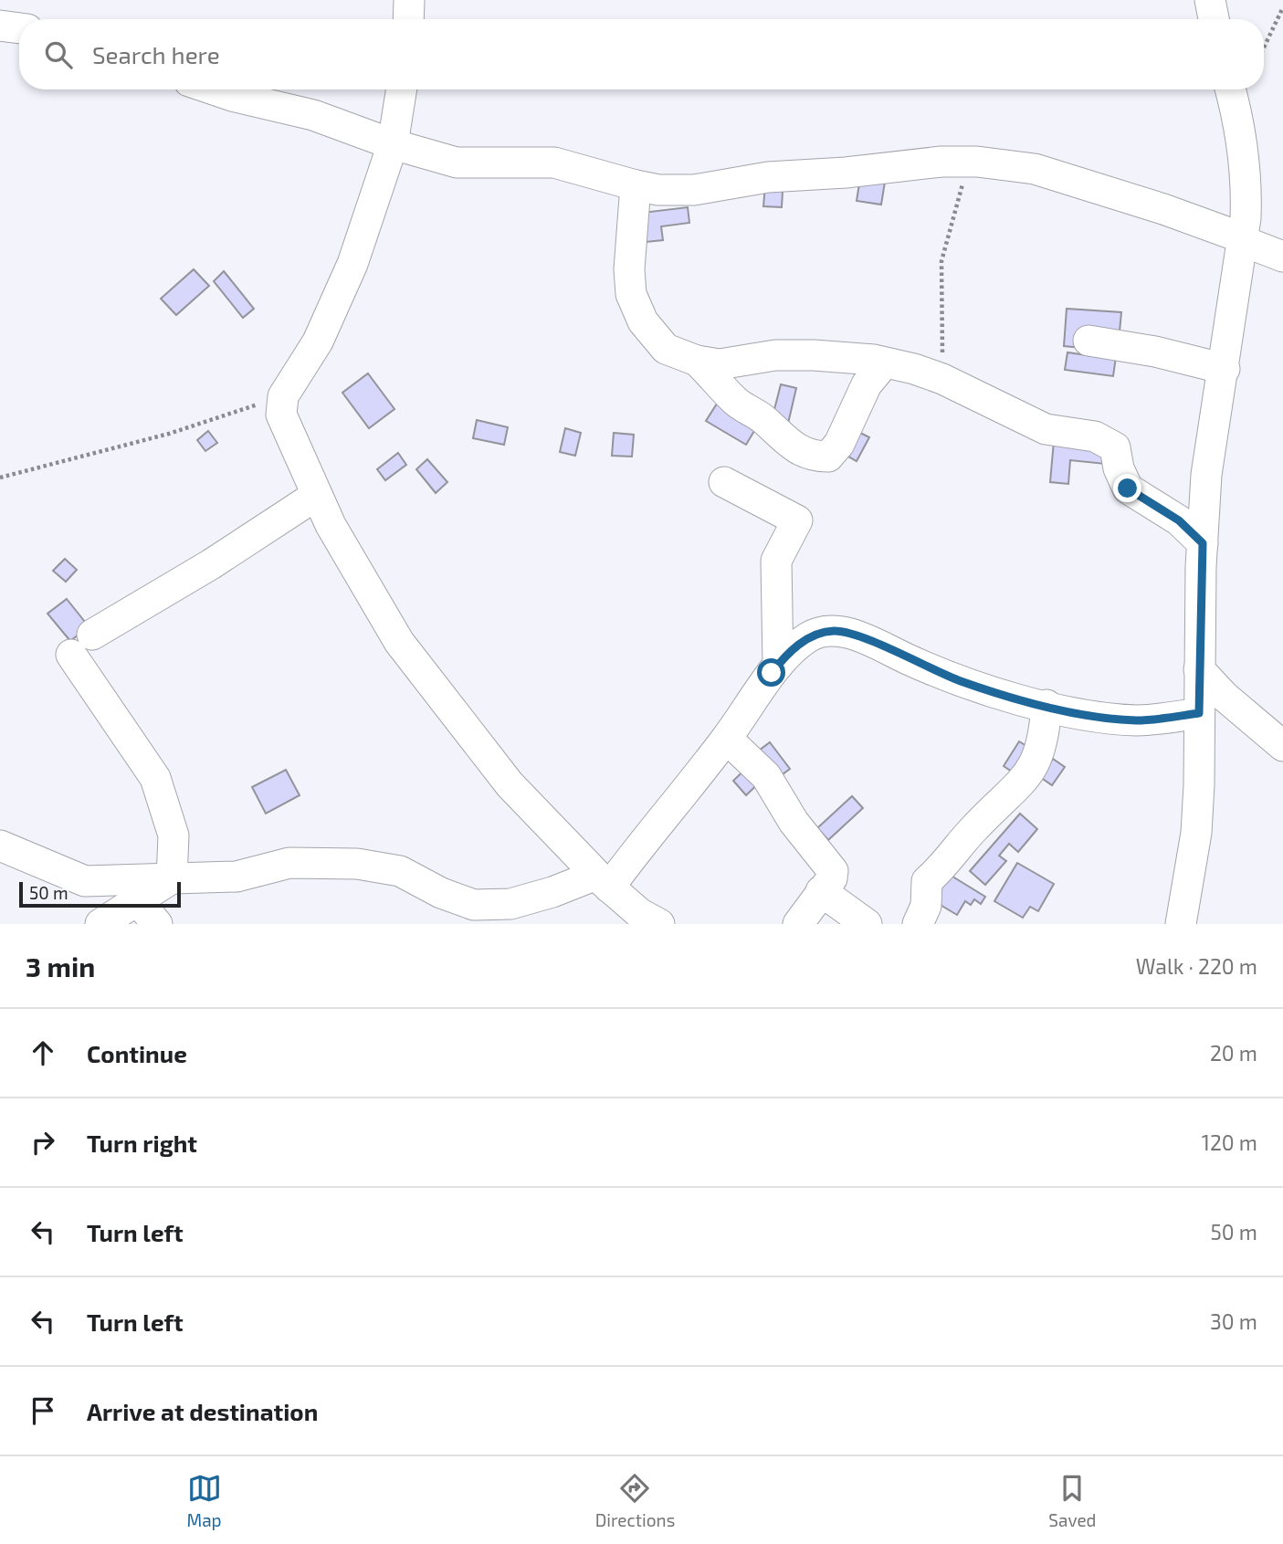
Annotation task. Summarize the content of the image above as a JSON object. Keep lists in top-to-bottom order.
{
  "scale_bar": "50 m",
  "page": {
    "search": "Search here",
    "scale": "50 m",
    "heading": ["3 min", "Walk · 220 m"],
    "list": [
      ["Continue", "20 m"],
      ["Turn right", "120 m"],
      ["Turn left", "50 m"],
      ["Turn left", "30 m"],
      "Arrive at destination"
    ],
    "nav": ["Map", "Directions", "Saved"]
  }
}
